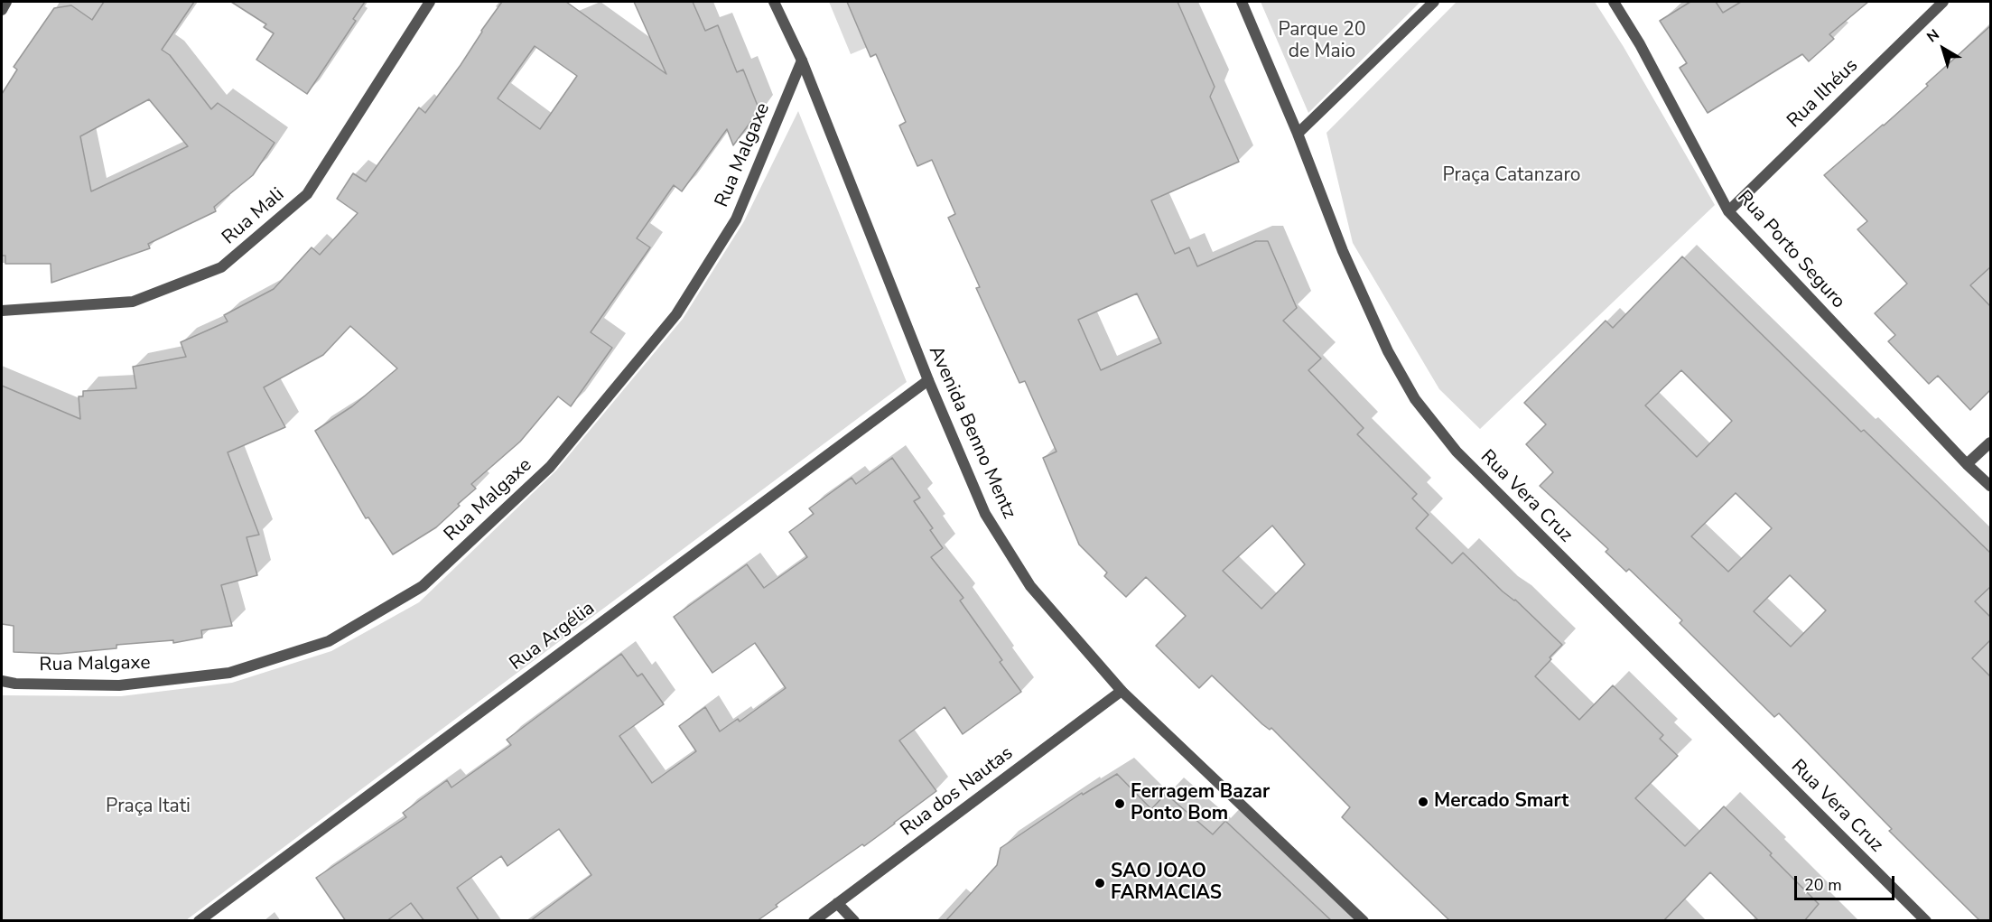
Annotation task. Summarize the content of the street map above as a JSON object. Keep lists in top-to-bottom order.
{
  "streets": {
    "street": [
      "Rua Ilhéus",
      "Rua Malgaxe",
      "Rua Mali",
      "Rua Porto Seguro",
      "Avenida Benno Mentz",
      "Rua Vera Cruz",
      "Rua Argélia",
      "Rua dos Nautas"
    ]
  },
  "crossings": [
    ["Rua Ilhéus", "Rua Porto Seguro"],
    ["Rua Malgaxe", "Avenida Benno Mentz"],
    ["Avenida Benno Mentz", "Rua Argélia"],
    ["Avenida Benno Mentz", "Rua dos Nautas"]
  ],
  "parks": ["Parque 20 de Maio", "Praça Catanzaro", "Praça Itati"],
  "places": ["Mercado Smart", "Ferragem Bazar Ponto Bom", "SAO JOAO FARMACIAS"],
  "scale_bar": "20 m",
  "north": "top left"
}
